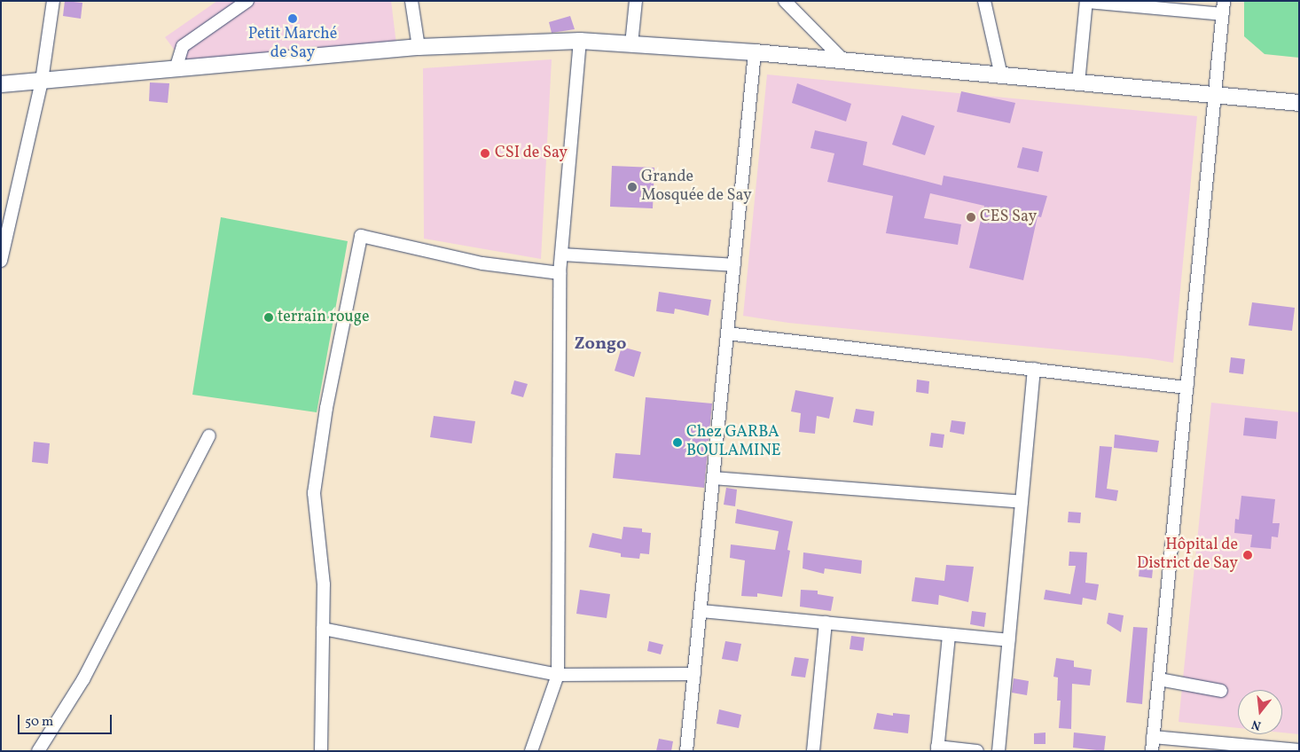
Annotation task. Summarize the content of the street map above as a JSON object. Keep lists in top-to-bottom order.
{
  "districts": ["Zongo"],
  "places": [
    "Petit Marché de Say",
    "CSI de Say",
    "Grande Mosquée de Say",
    "CES Say",
    "terrain rouge",
    "Chez GARBA BOULAMINE",
    "Hôpital de District de Say"
  ],
  "scale_bar": "50 m",
  "north": "bottom"
}
